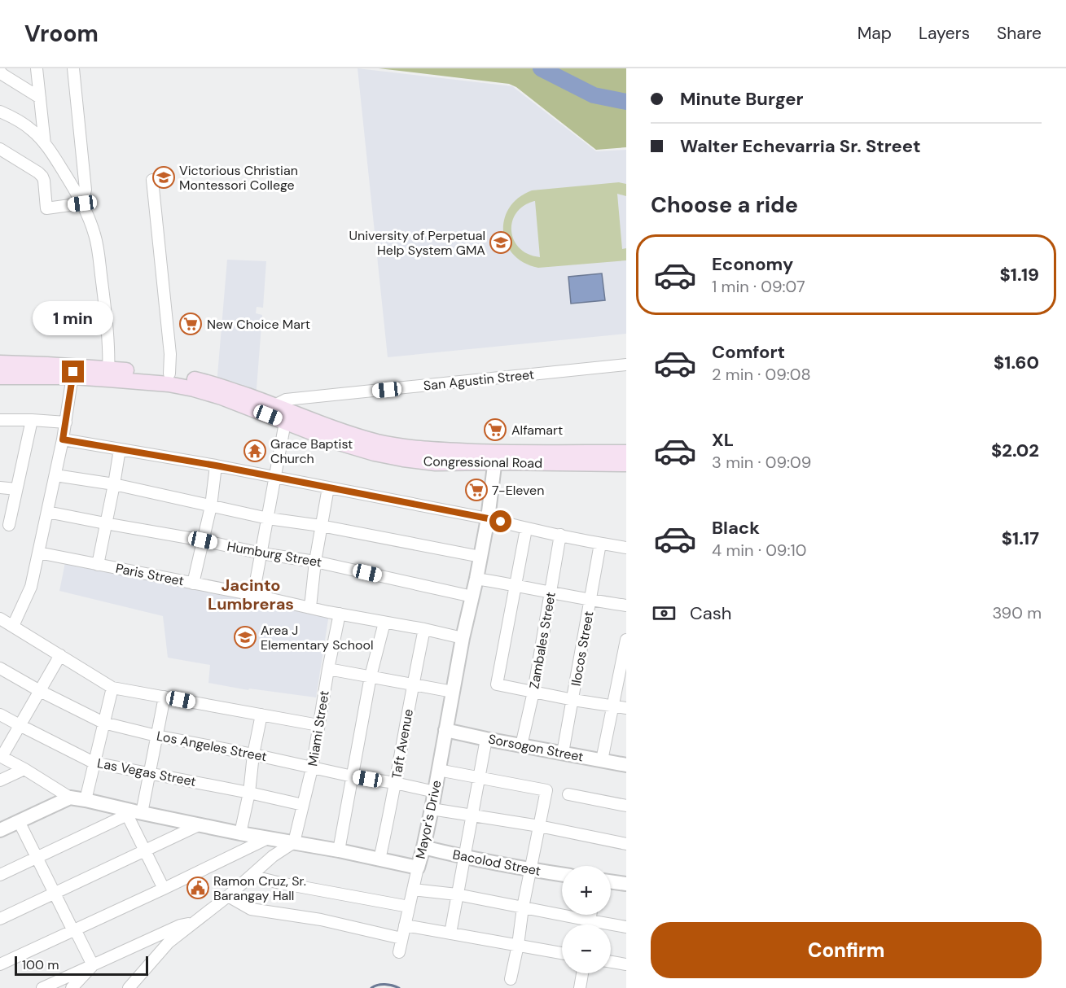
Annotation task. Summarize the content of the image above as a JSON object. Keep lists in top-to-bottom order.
{
  "streets": {
    "main road": ["Congressional Road"],
    "street": [
      "San Agustin Street",
      "Humburg Street",
      "Paris Street",
      "Zambales Street",
      "Ilocos Street",
      "Miami Street",
      "Taft Avenue",
      "Los Angeles Street",
      "Sorsogon Street",
      "Las Vegas Street",
      "Mayor's Drive",
      "Bacolod Street"
    ]
  },
  "crossings": [
    ["San Agustin Street", "Congressional Road"],
    ["Congressional Road", "Mayor's Drive"],
    ["Humburg Street", "Mayor's Drive"],
    ["Paris Street", "Miami Street"],
    ["Paris Street", "Taft Avenue"],
    ["Paris Street", "Mayor's Drive"],
    ["Zambales Street", "Sorsogon Street"],
    ["Ilocos Street", "Sorsogon Street"],
    ["Miami Street", "Los Angeles Street"],
    ["Miami Street", "Las Vegas Street"],
    ["Miami Street", "Mayor's Drive"],
    ["Taft Avenue", "Los Angeles Street"],
    ["Taft Avenue", "Mayor's Drive"],
    ["Los Angeles Street", "Mayor's Drive"],
    ["Sorsogon Street", "Mayor's Drive"],
    ["Mayor's Drive", "Bacolod Street"]
  ],
  "districts": ["Jacinto Lumbreras"],
  "places": {
    "school or university": ["Victorious Christian Montessori College", "University of Perpetual Help System GMA", "Area J Elementary School"],
    "supermarket": ["New Choice Mart", "Alfamart", "7-Eleven"],
    "temple": ["Grace Baptist Church"],
    "public building": ["Ramon Cruz, Sr. Barangay Hall"]
  },
  "scale_bar": "100 m",
  "page": {
    "header": "Vroom",
    "nav": ["Map", "Layers", "Share"],
    "banner": ["Minute Burger", "Walter Echevarria Sr. Street"],
    "heading": "Choose a ride",
    "list": [
      {
        "name": "Economy",
        "note": "1 min · 09:07",
        "value": "$1.19"
      },
      {
        "name": "Comfort",
        "note": "2 min · 09:08",
        "value": "$1.60"
      },
      {
        "name": "XL",
        "note": "3 min · 09:09",
        "value": "$2.02"
      },
      {
        "name": "Black",
        "note": "4 min · 09:10",
        "value": "$1.17"
      }
    ],
    "bubble": "1 min",
    "pay": ["Cash", "390 m"],
    "map_buttons": ["+", "−"],
    "buttons": "Confirm",
    "scale": "100 m"
  }
}
